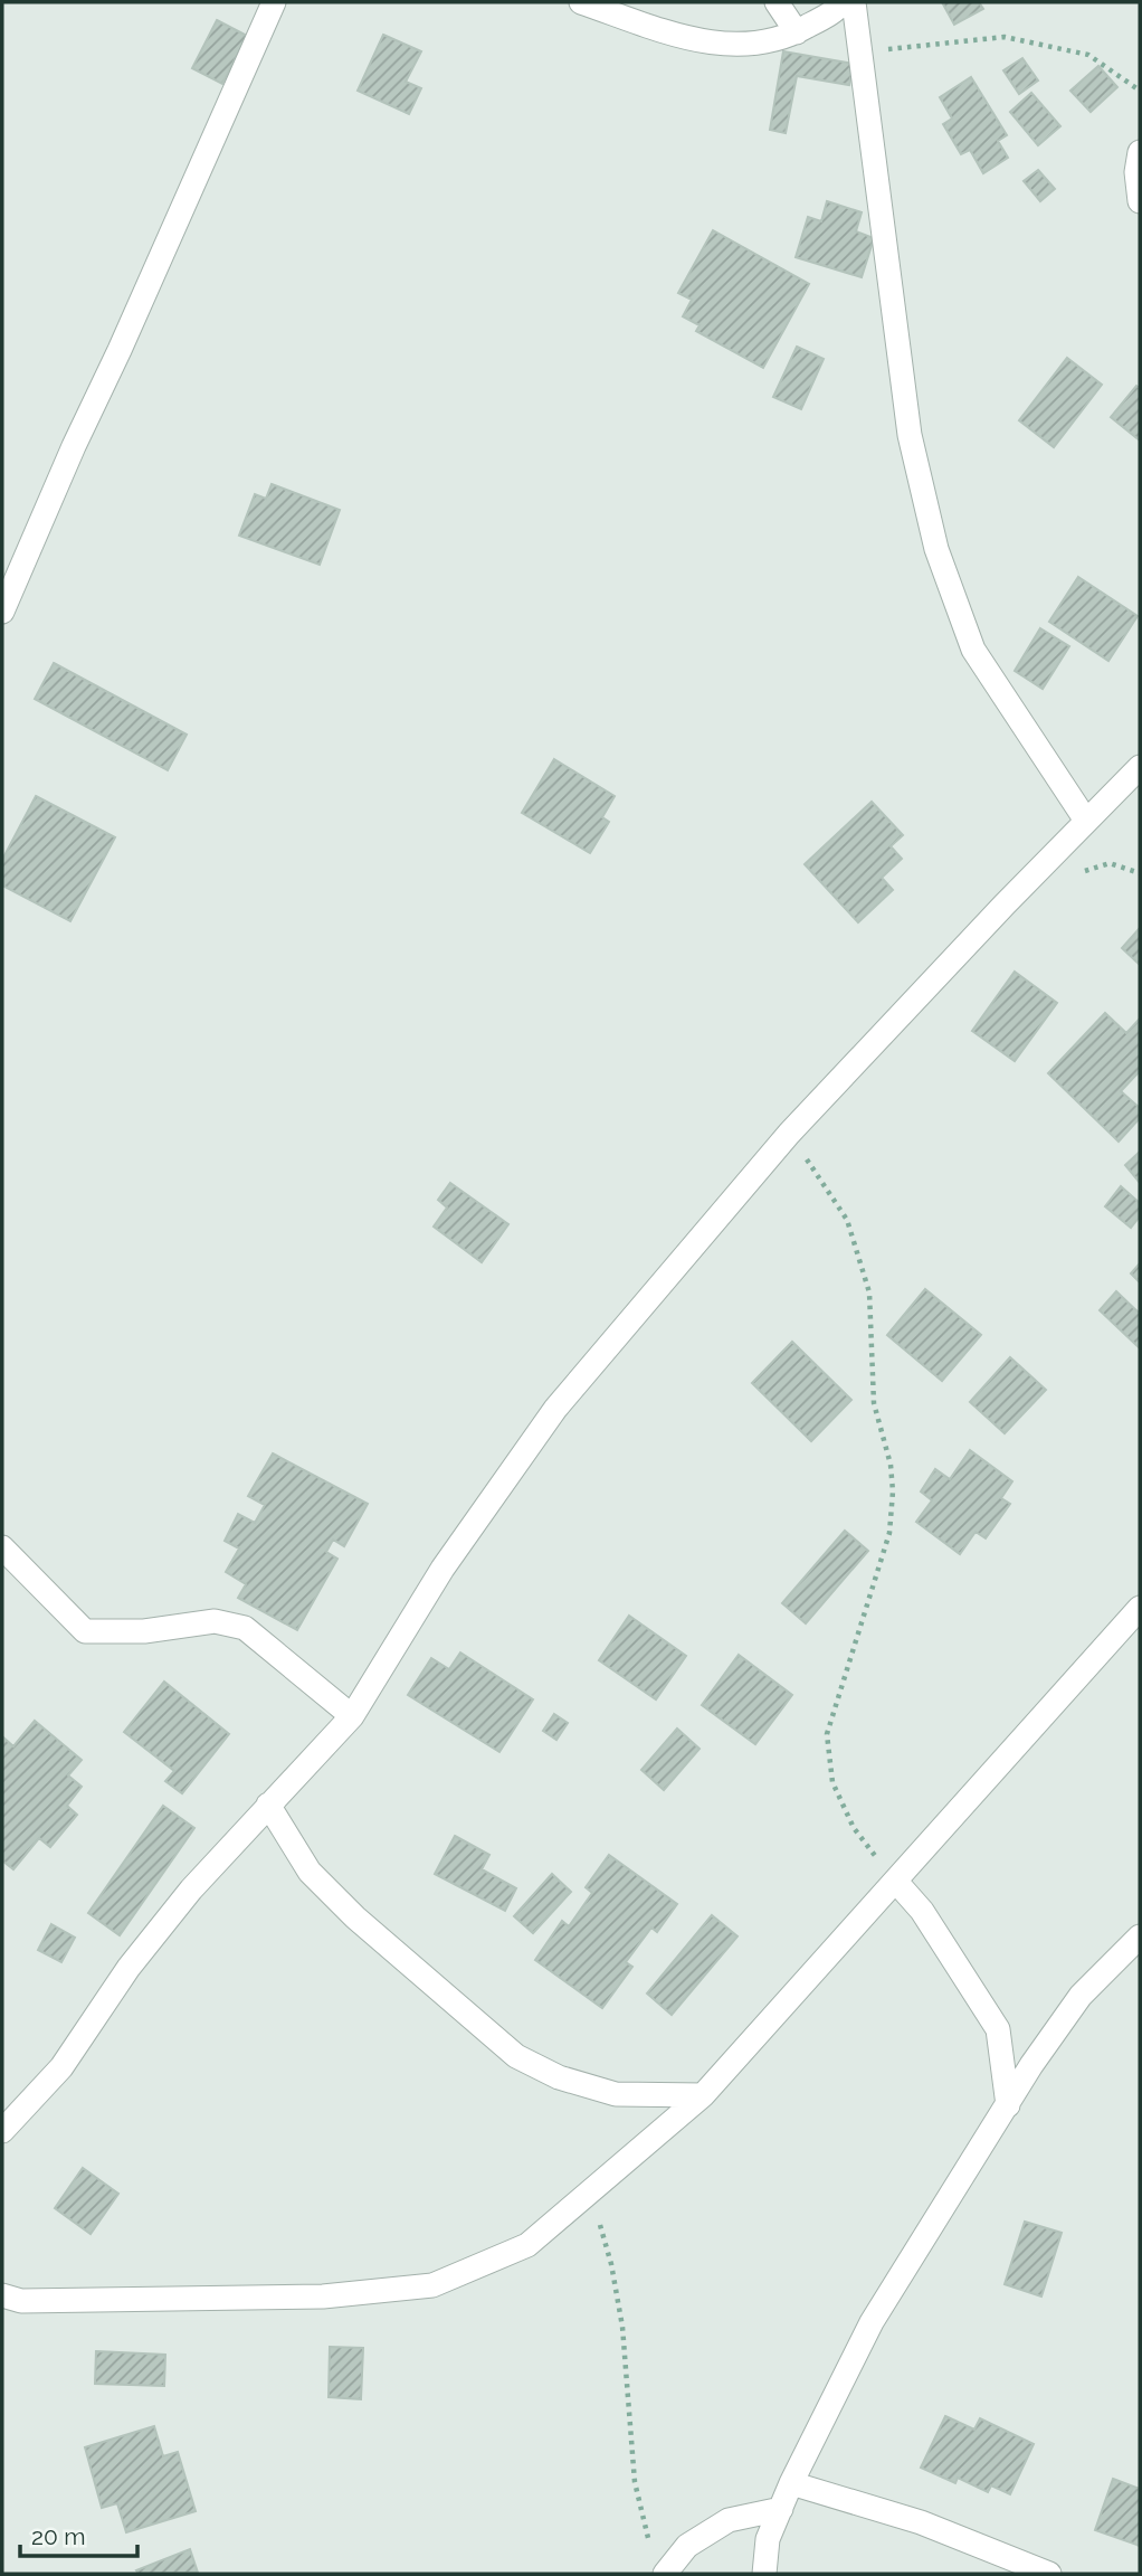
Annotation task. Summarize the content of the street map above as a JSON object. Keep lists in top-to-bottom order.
{
  "scale_bar": "20 m"
}
